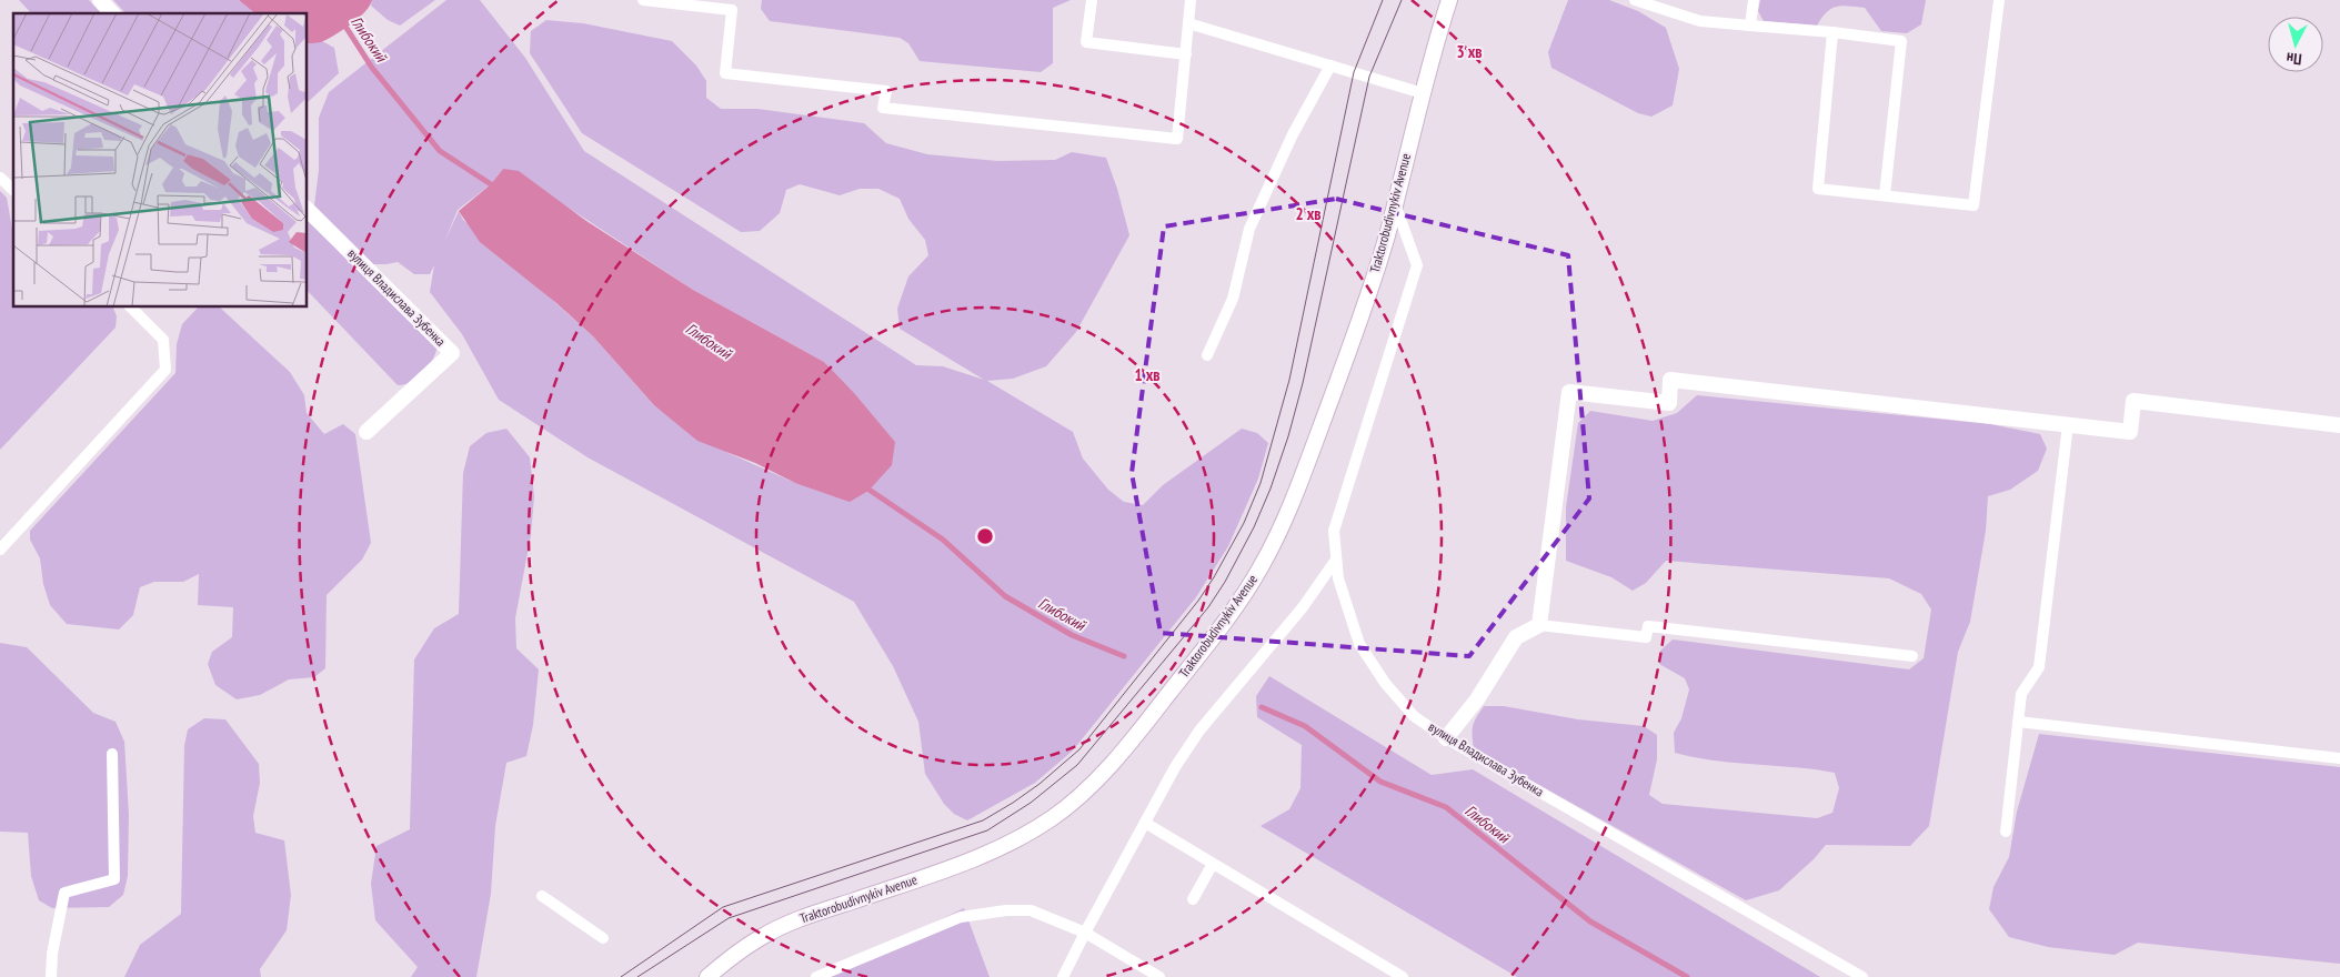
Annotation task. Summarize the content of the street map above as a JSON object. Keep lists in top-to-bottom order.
{
  "streets": {
    "street": ["Traktorobudivnykiv Avenue", "вулиця Владислава Зубенка"]
  },
  "crossings": [
    ["Traktorobudivnykiv Avenue", "вулиця Владислава Зубенка"]
  ],
  "water": ["Глибокий"],
  "north": "bottom",
  "rings": ["3 хв", "2 хв", "1 хв"]
}
